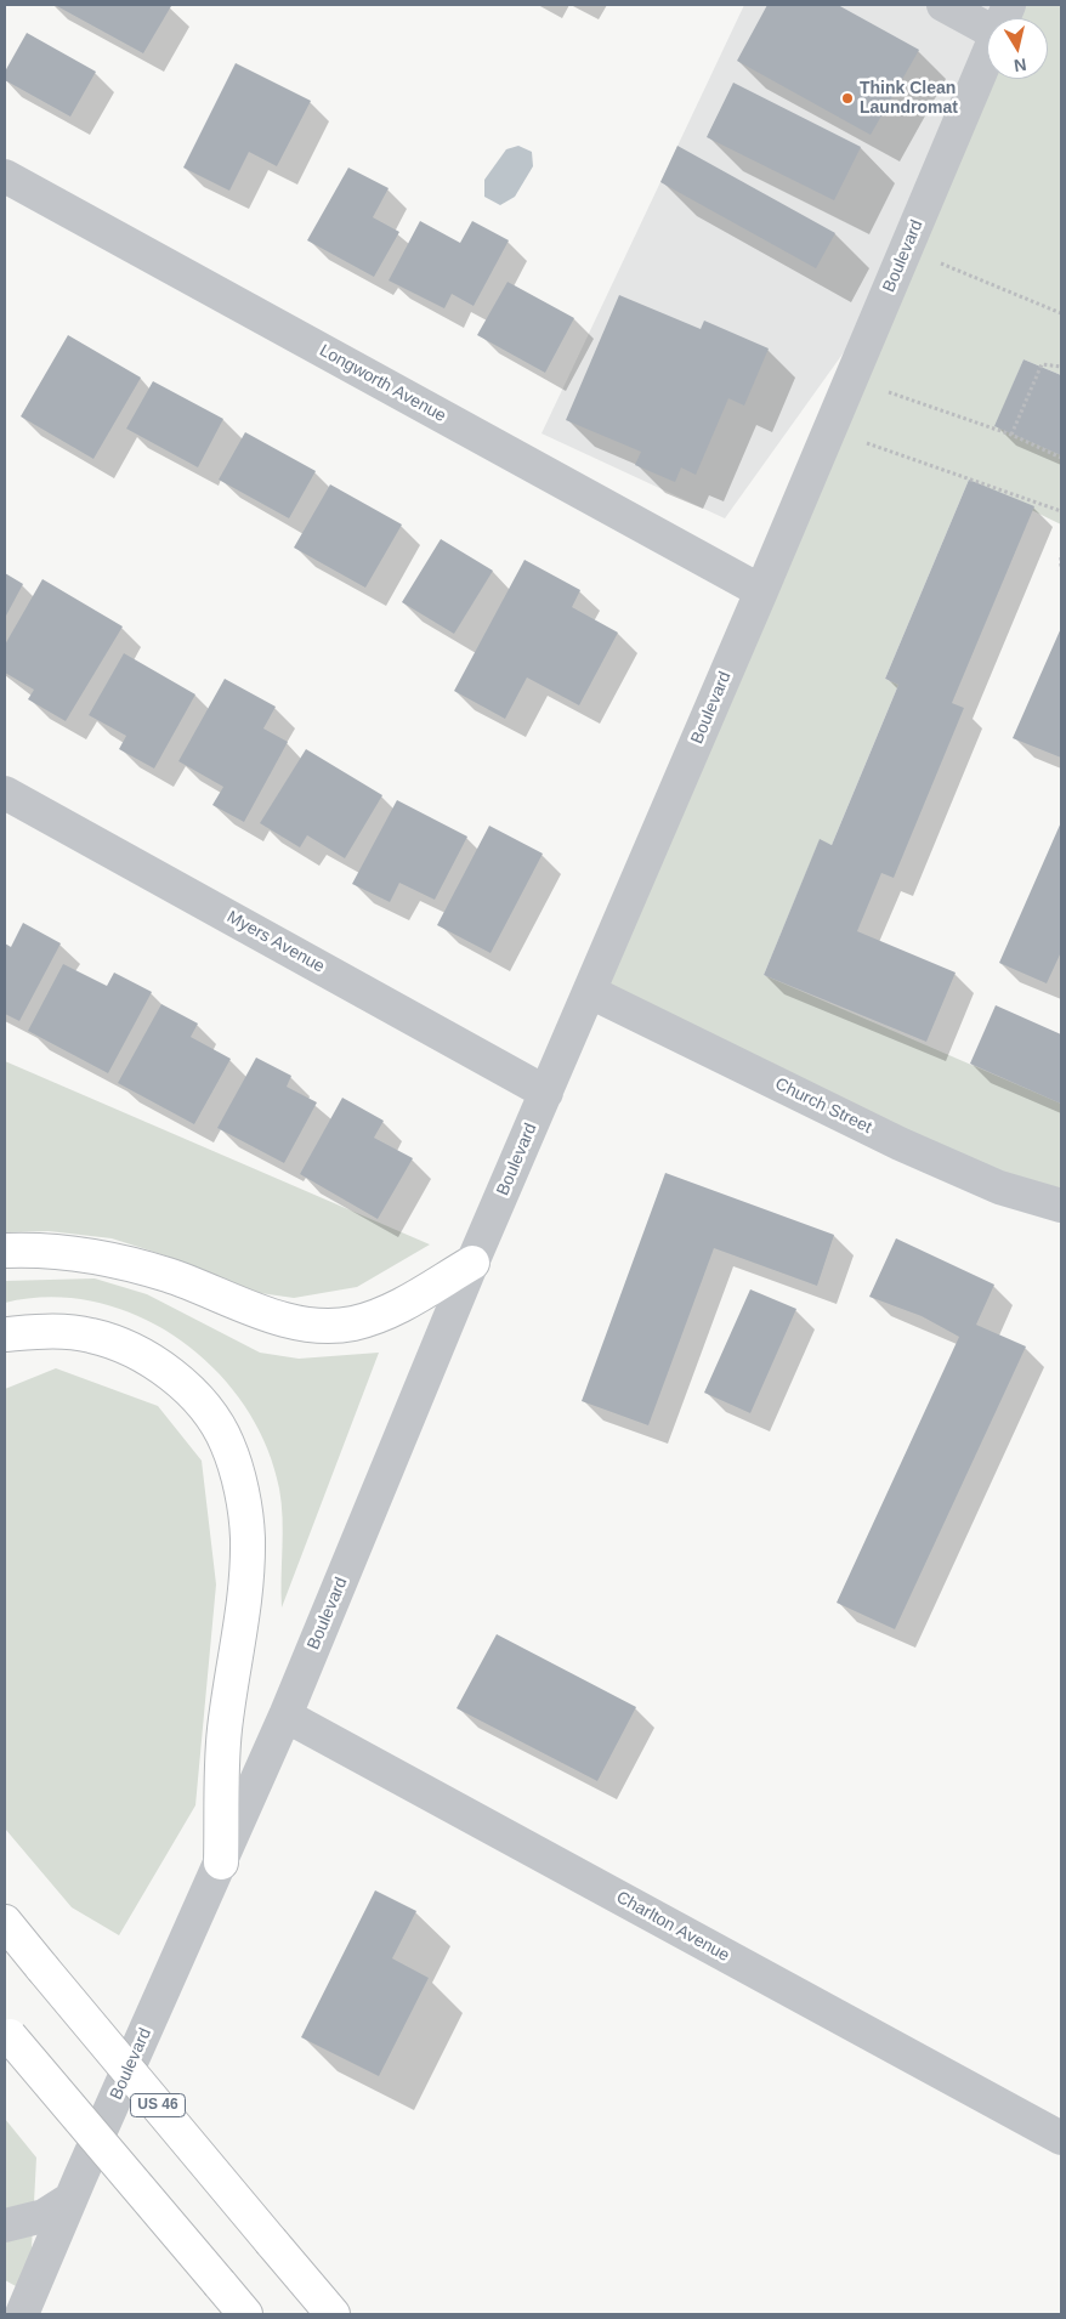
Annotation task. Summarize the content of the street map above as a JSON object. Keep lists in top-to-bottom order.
{
  "streets": {
    "highway": ["US 46"],
    "street": [
      "Boulevard",
      "Longworth Avenue",
      "Myers Avenue",
      "Church Street",
      "Charlton Avenue"
    ]
  },
  "crossings": [
    ["Boulevard", "Longworth Avenue"],
    ["Boulevard", "Myers Avenue"],
    ["Boulevard", "Church Street"],
    ["Boulevard", "Charlton Avenue"]
  ],
  "places": ["Think Clean Laundromat"],
  "north": "bottom"
}
